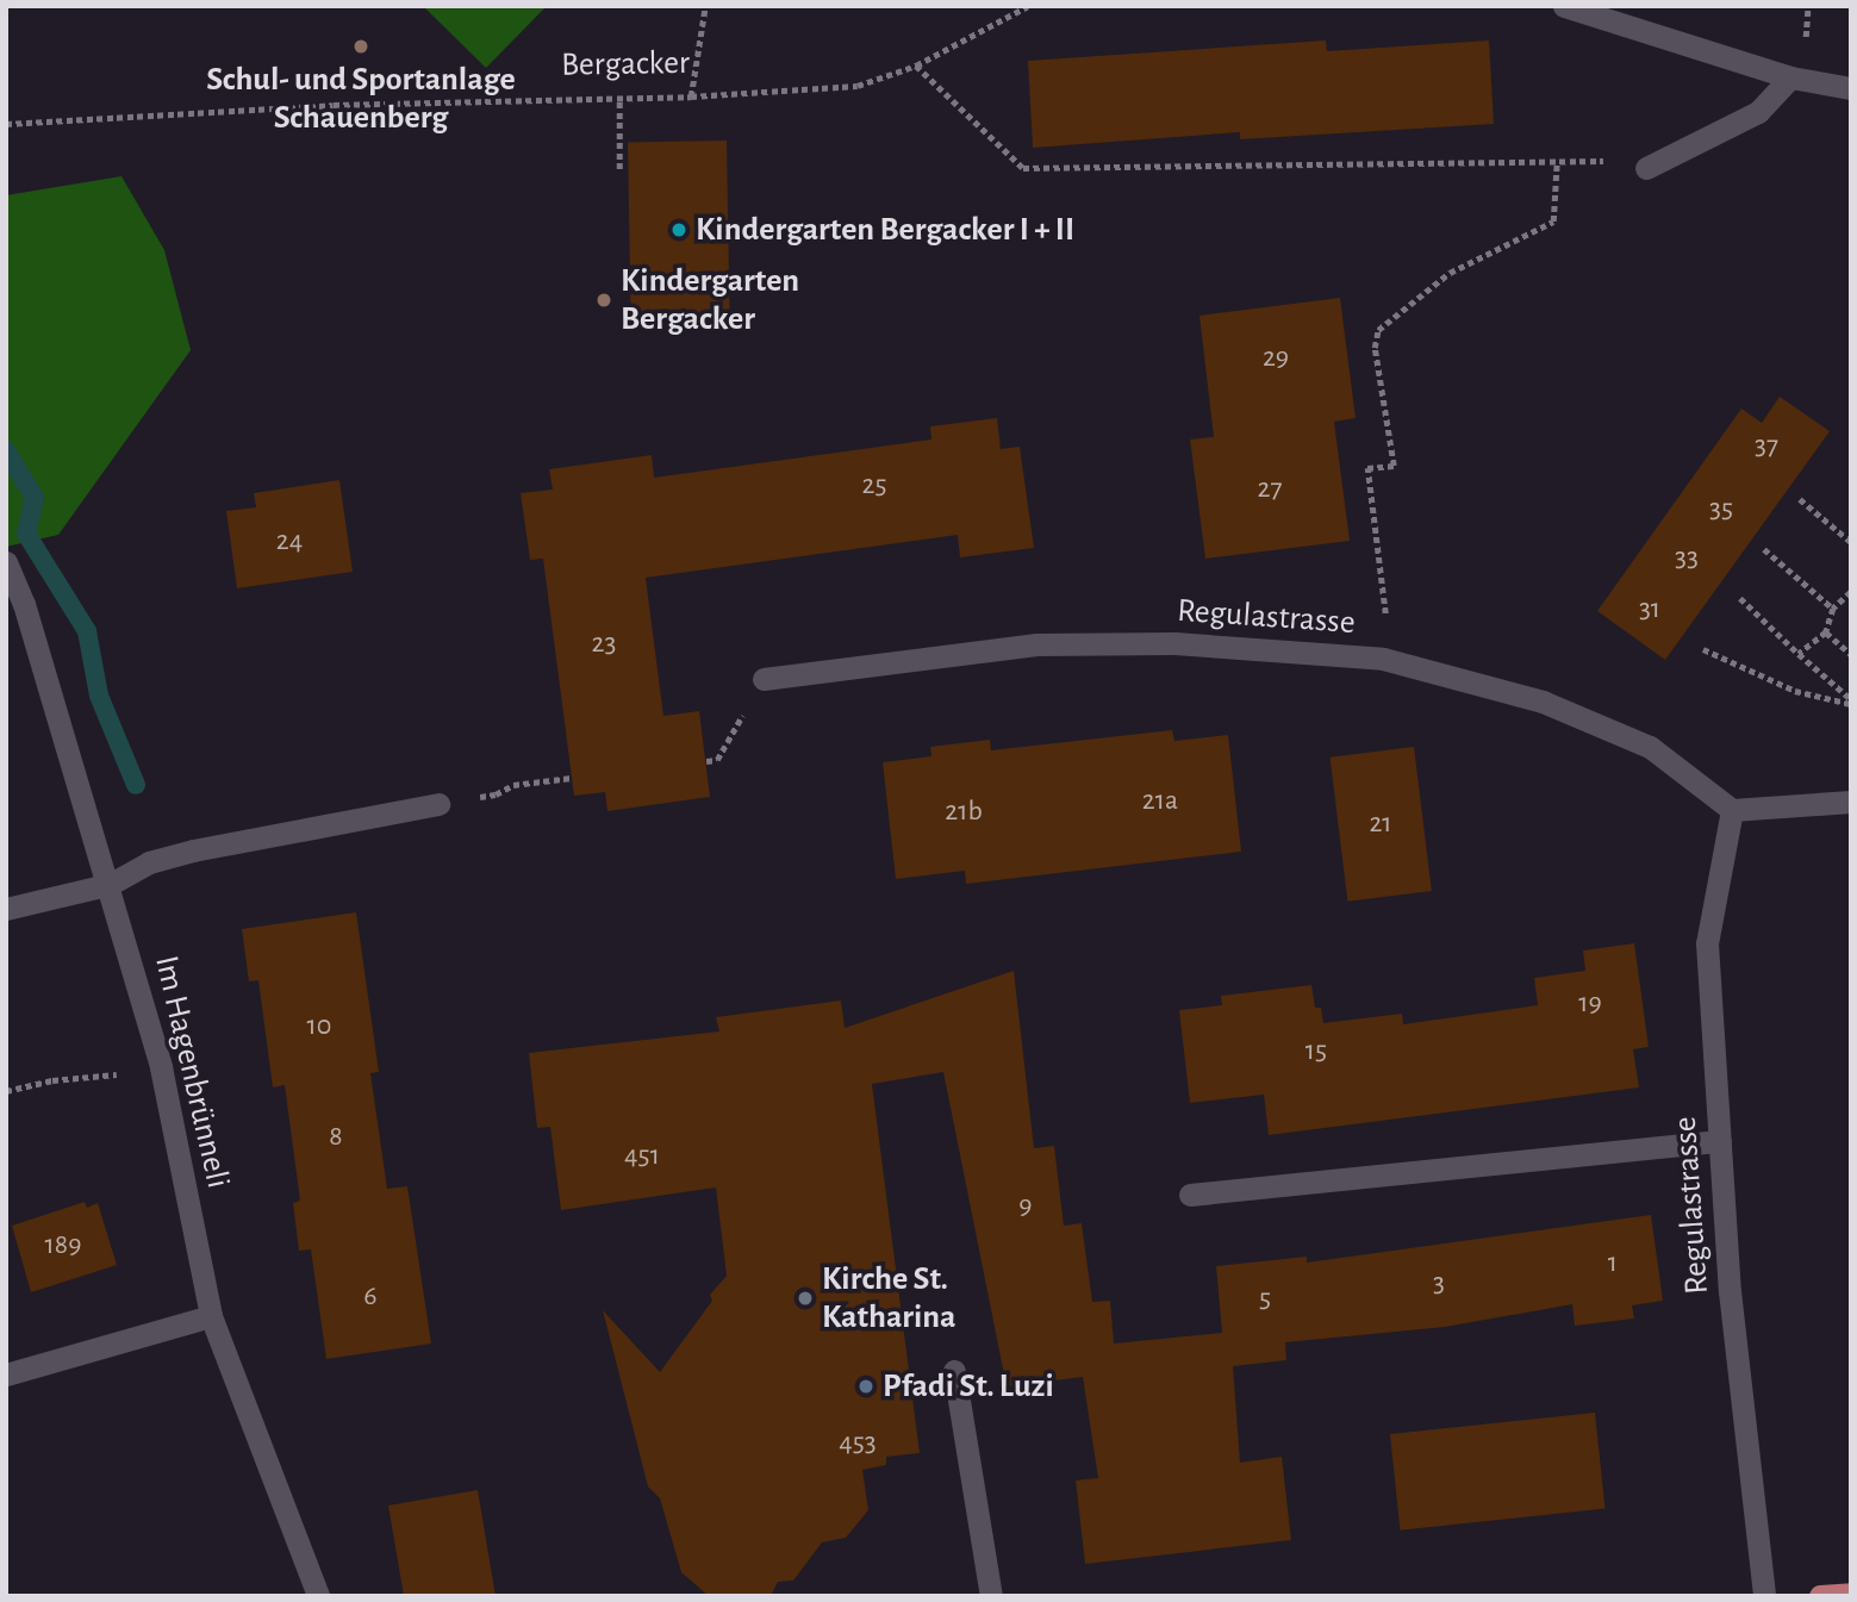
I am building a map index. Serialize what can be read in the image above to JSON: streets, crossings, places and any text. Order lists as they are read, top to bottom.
{
  "streets": {
    "street": ["Regulastrasse", "Im Hagenbrünneli"],
    "path": ["Bergacker"]
  },
  "places": [
    "Schul- und Sportanlage Schauenberg",
    "Kindergarten Bergacker I + II",
    "Kindergarten Bergacker",
    "Kirche St. Katharina",
    "Pfadi St. Luzi"
  ],
  "house_numbers": [
    "29",
    "37",
    "25",
    "27",
    "35",
    "24",
    "33",
    "31",
    "23",
    "21a",
    "21b",
    "21",
    "19",
    "10",
    "15",
    "8",
    "451",
    "9",
    "189",
    "1",
    "3",
    "6",
    "5",
    "453"
  ]
}
